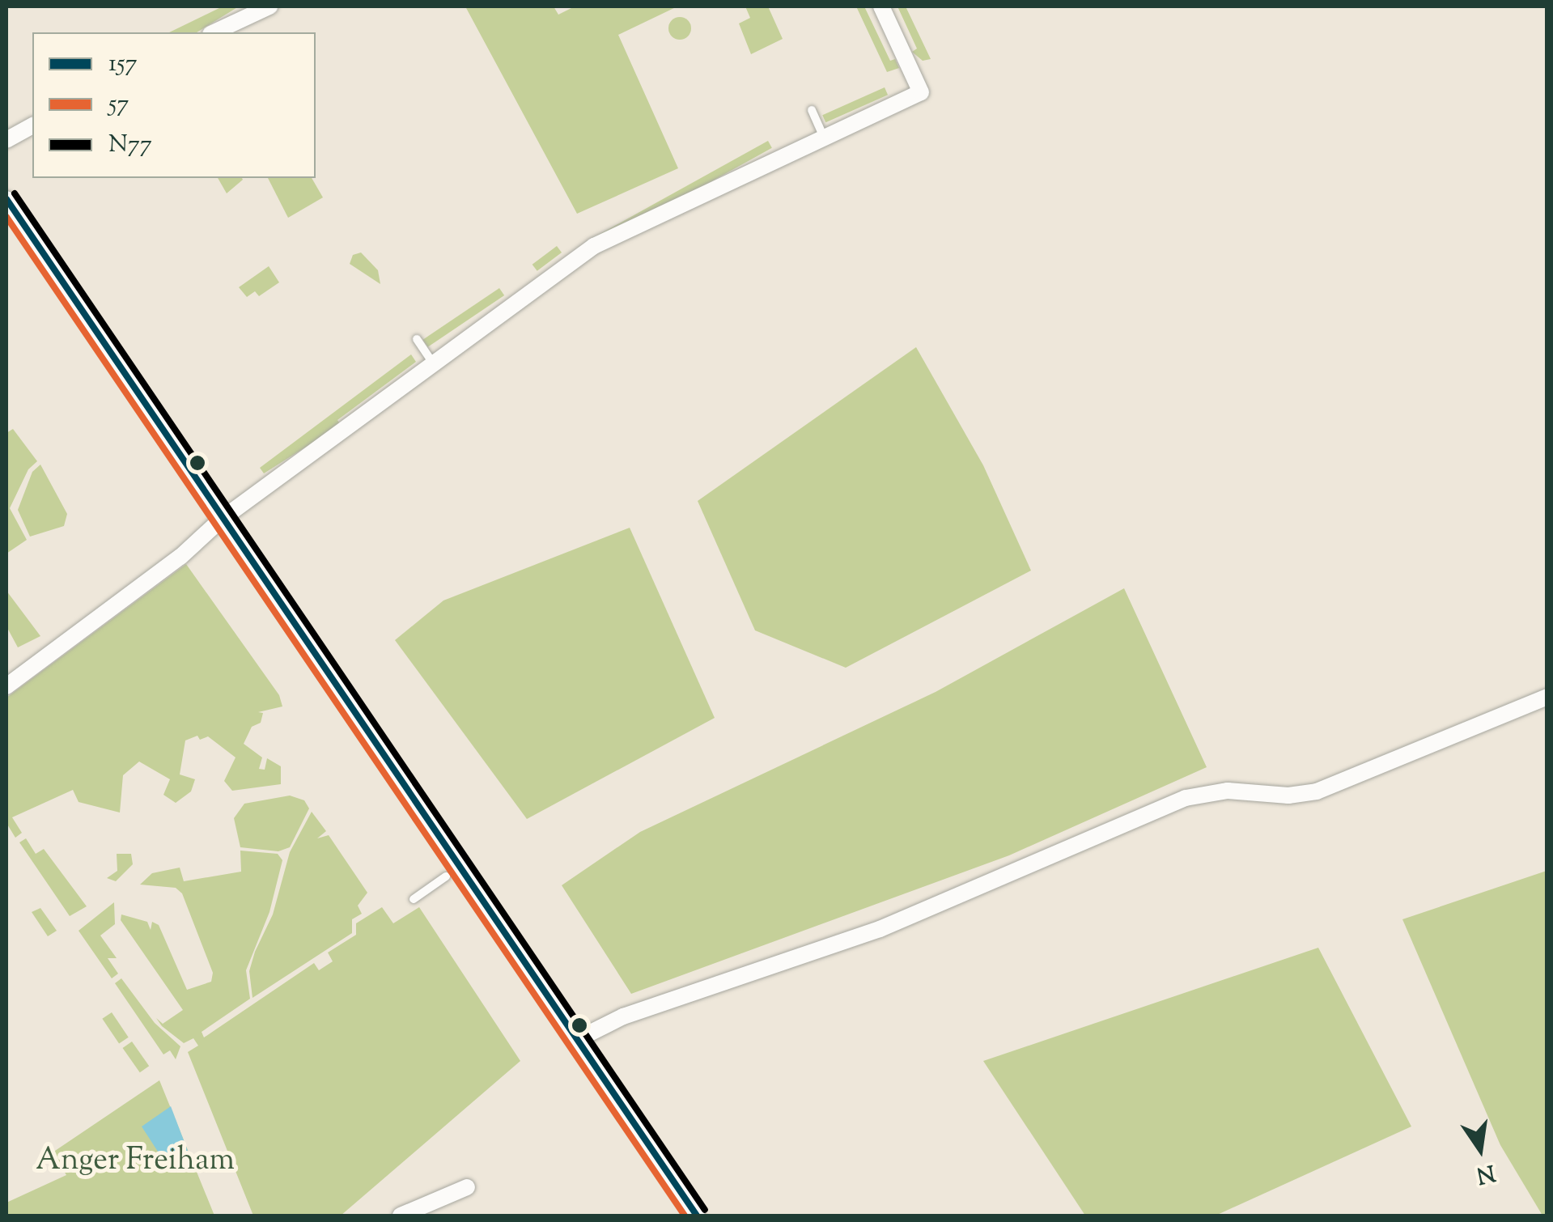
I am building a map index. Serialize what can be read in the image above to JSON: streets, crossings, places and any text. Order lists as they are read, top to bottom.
{
  "parks": ["Anger Freiham"],
  "lines": ["transit line N77", "transit line 157", "transit line 57"],
  "legend": ["157", "57", "N77"],
  "north": "bottom"
}
